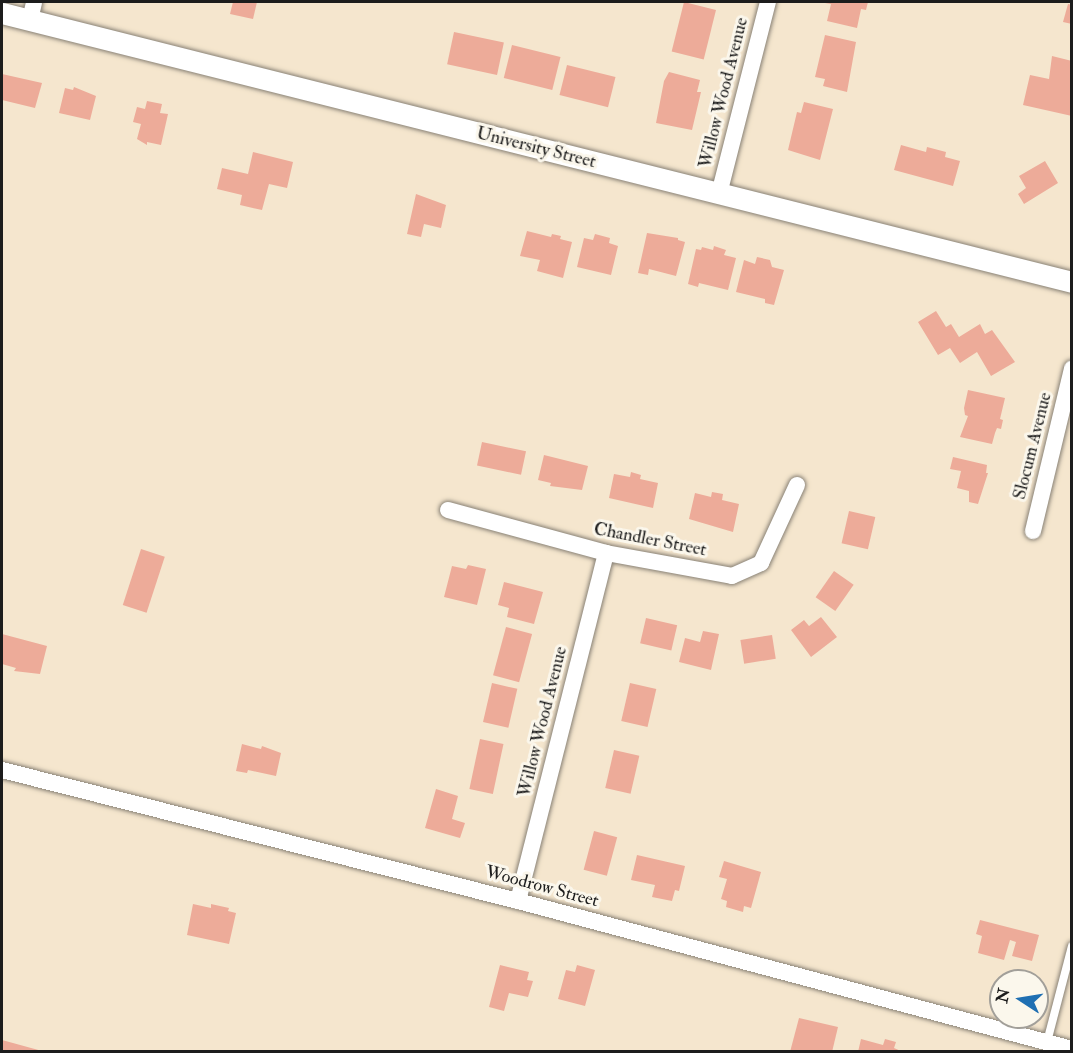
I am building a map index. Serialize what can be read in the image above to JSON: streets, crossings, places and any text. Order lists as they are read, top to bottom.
{
  "streets": {
    "street": [
      "Willow Wood Avenue",
      "University Street",
      "Slocum Avenue",
      "Chandler Street",
      "Woodrow Street"
    ]
  },
  "crossings": [
    ["Willow Wood Avenue", "University Street"],
    ["Willow Wood Avenue", "Chandler Street"],
    ["Willow Wood Avenue", "Woodrow Street"]
  ],
  "north": "left"
}
